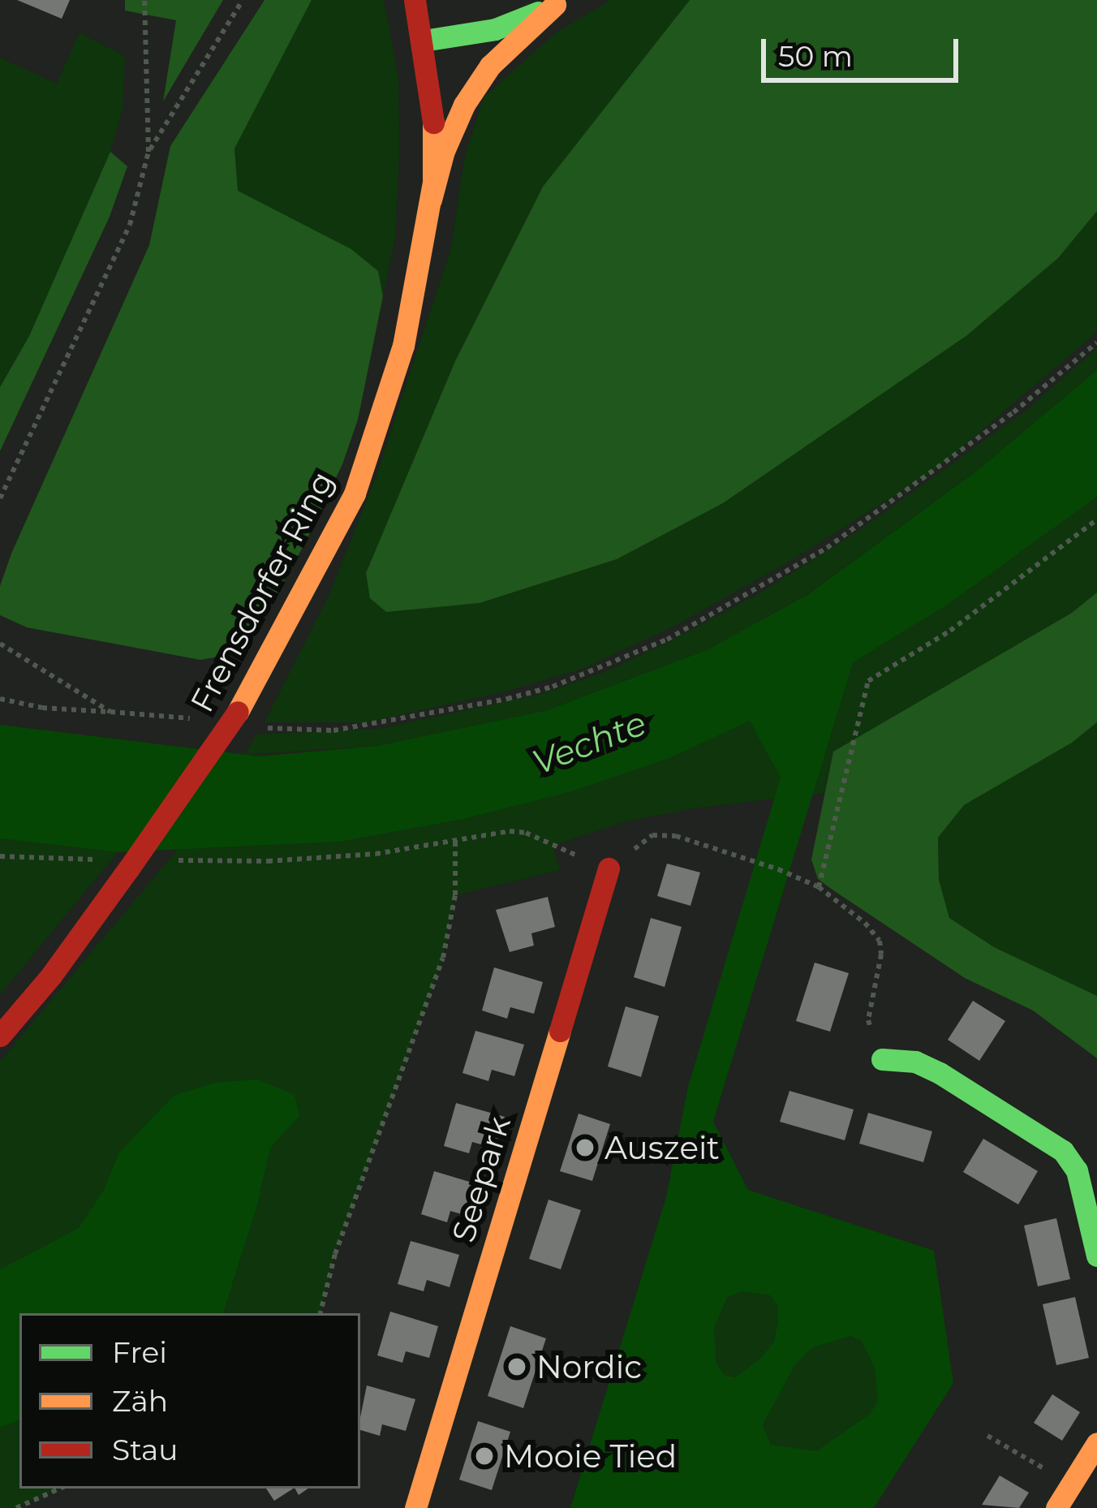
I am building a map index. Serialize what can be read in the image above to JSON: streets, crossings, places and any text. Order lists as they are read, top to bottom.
{
  "streets": {
    "street": ["Frensdorfer Ring", "Seepark"]
  },
  "water": ["Vechte"],
  "places": ["Auszeit", "Nordic", "Mooie Tied"],
  "legend": ["Frei", "Zäh", "Stau"],
  "scale_bar": "50 m"
}
